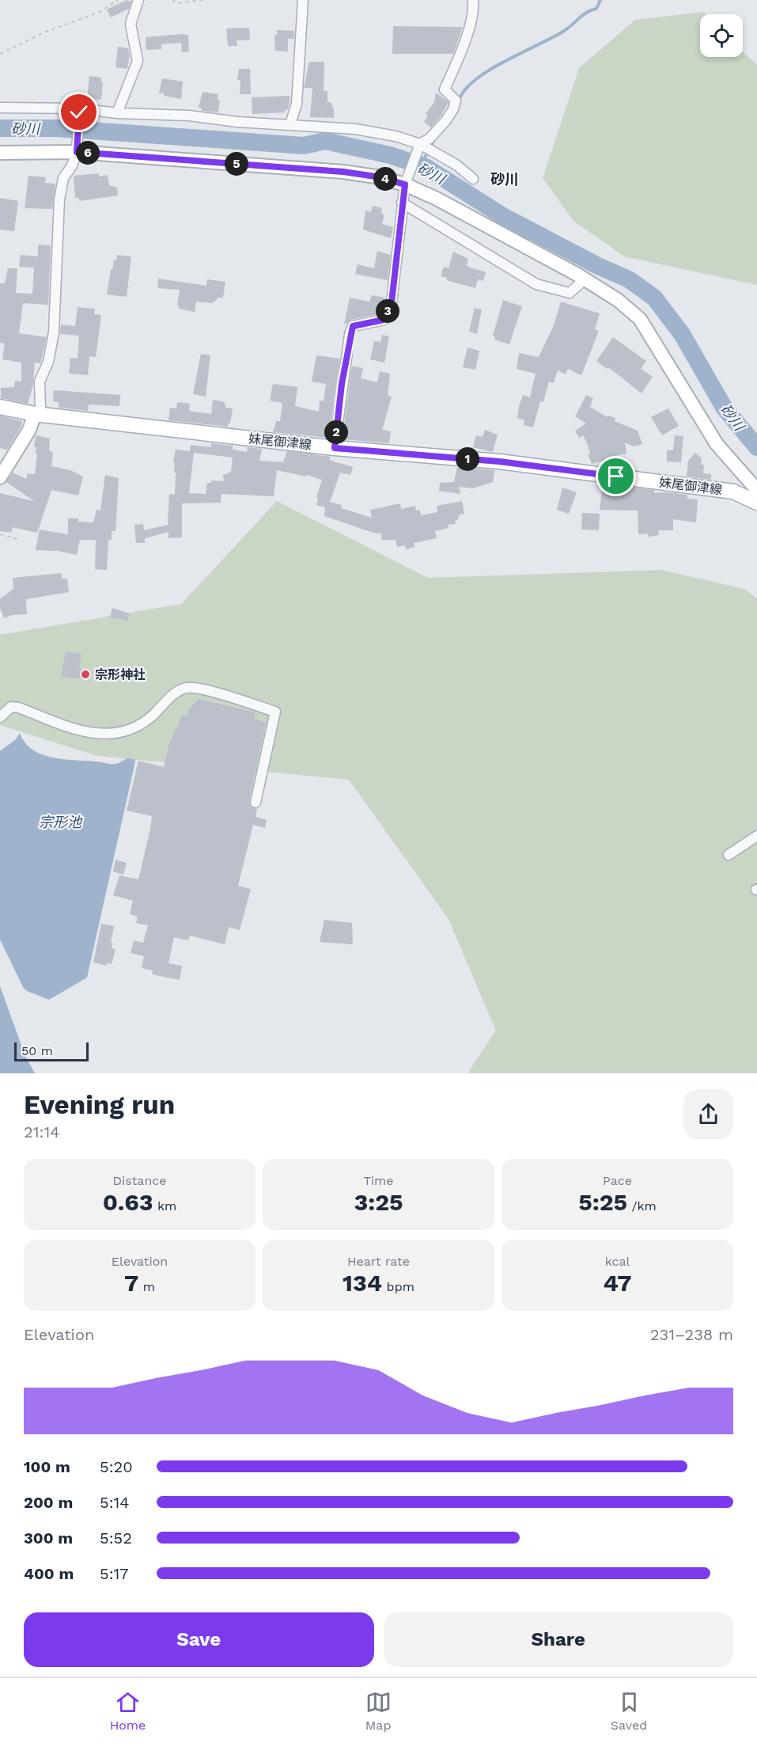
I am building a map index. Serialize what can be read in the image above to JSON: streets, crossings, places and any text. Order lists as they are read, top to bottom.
{
  "streets": {
    "main road": ["妹尾御津線"]
  },
  "districts": ["砂川"],
  "water": ["砂川", "宗形池"],
  "places": ["宗形神社"],
  "scale_bar": "50 m",
  "page": {
    "pins": [
      "6",
      "5",
      "4",
      "3",
      "2",
      "1"
    ],
    "scale": "50 m",
    "heading": ["Evening run", "21:14"],
    "stats": [
      ["Distance", "0.63 km"],
      ["Time", "3:25"],
      ["Pace", "5:25 /km"],
      ["Elevation", "7 m"],
      ["Heart rate", "134 bpm"],
      ["kcal", "47"]
    ],
    "chart": ["Elevation", "231–238 m"],
    "list": [
      {
        "name": "100 m",
        "note": "5:20"
      },
      {
        "name": "200 m",
        "note": "5:14"
      },
      {
        "name": "300 m",
        "note": "5:52"
      },
      {
        "name": "400 m",
        "note": "5:17"
      }
    ],
    "buttons": ["Save", "Share"],
    "tabs": ["Home", "Map", "Saved"]
  }
}
